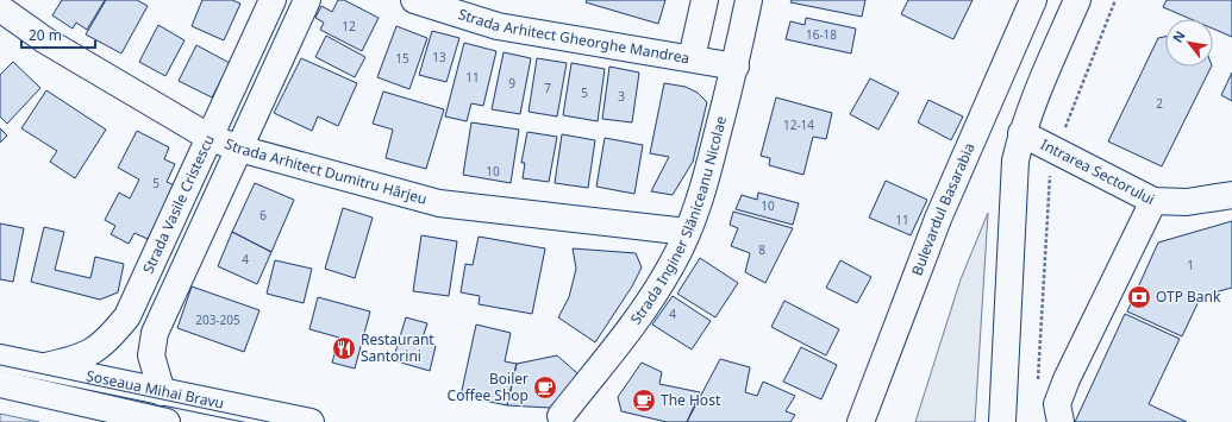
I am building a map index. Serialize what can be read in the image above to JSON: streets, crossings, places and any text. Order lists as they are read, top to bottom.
{
  "streets": {
    "street": [
      "Strada Arhitect Gheorghe Mandrea",
      "Strada Arhitect Dumitru Hârjeu",
      "Intrarea Sectorului",
      "Strada Vasile Cristescu",
      "Bulevardul Basarabia",
      "Strada Inginer Slăniceanu Nicolae",
      "Șoseaua Mihai Bravu"
    ]
  },
  "crossings": [
    ["Strada Arhitect Gheorghe Mandrea", "Strada Inginer Slăniceanu Nicolae"],
    ["Strada Arhitect Dumitru Hârjeu", "Strada Vasile Cristescu"],
    ["Strada Arhitect Dumitru Hârjeu", "Strada Inginer Slăniceanu Nicolae"],
    ["Strada Vasile Cristescu", "Șoseaua Mihai Bravu"]
  ],
  "places": {
    "bank": ["OTP Bank"],
    "restaurant": ["Restaurant Santorini"],
    "cafe": ["Boiler Coffee Shop", "The Host"]
  },
  "house_numbers": [
    "12",
    "16-18",
    "13",
    "15",
    "11",
    "9",
    "7",
    "5",
    "3",
    "2",
    "12-14",
    "10",
    "5",
    "10",
    "6",
    "11",
    "8",
    "4",
    "1",
    "4",
    "203-205"
  ],
  "scale_bar": "20 m",
  "north": "top left"
}
